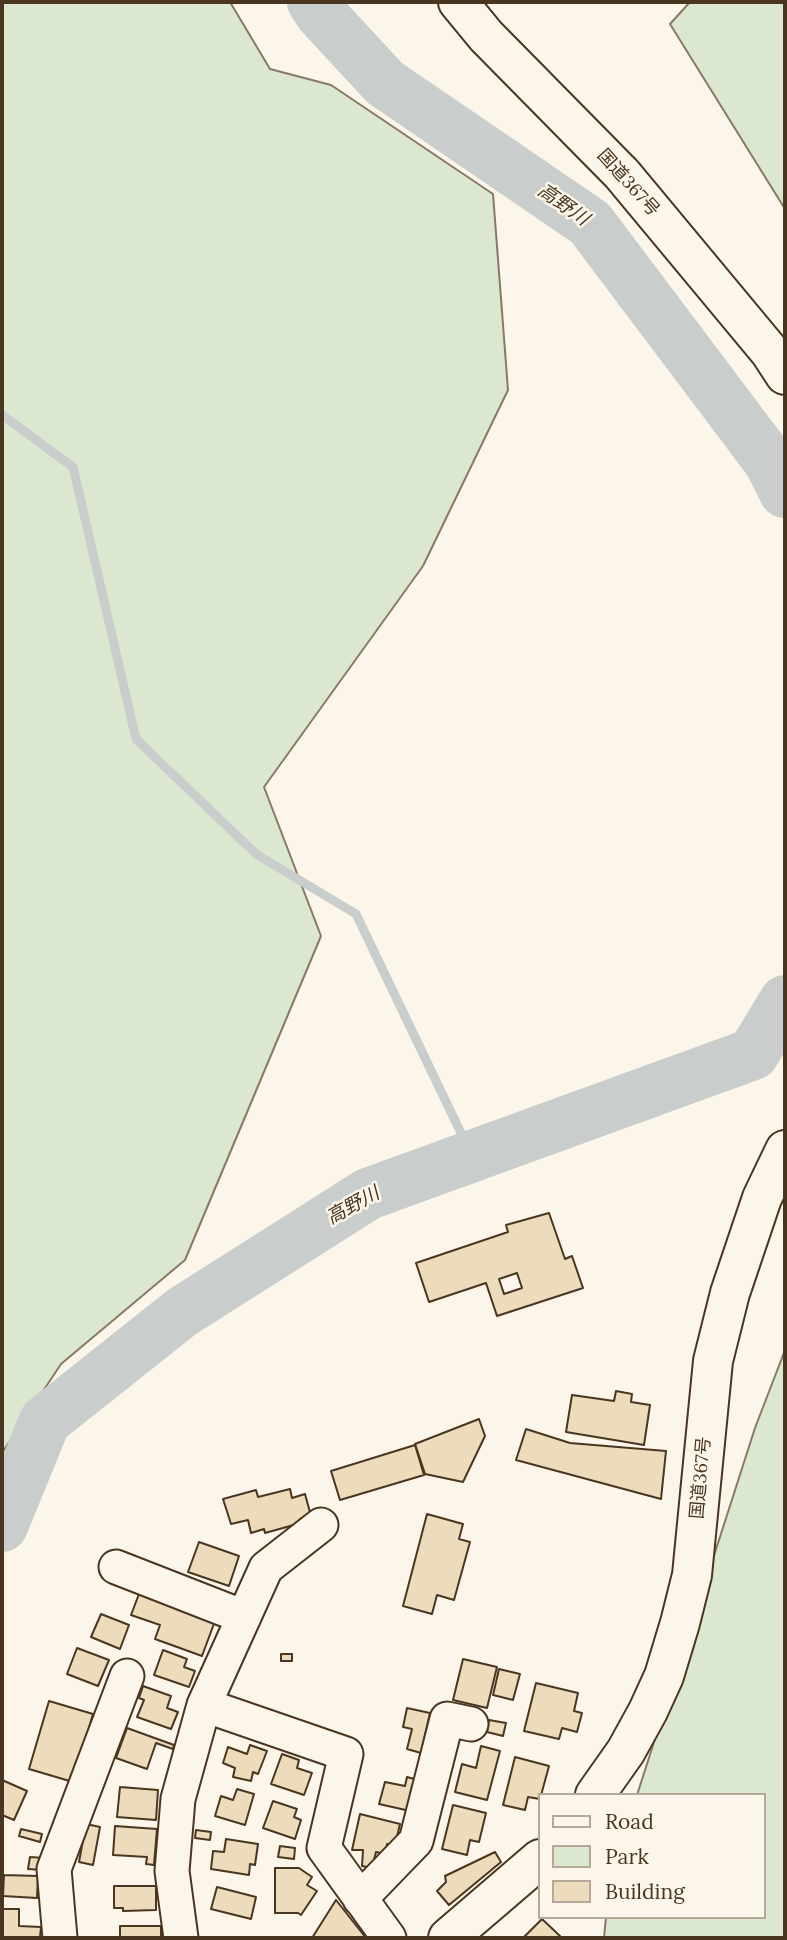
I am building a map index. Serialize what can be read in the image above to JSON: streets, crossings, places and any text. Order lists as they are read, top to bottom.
{
  "streets": {
    "highway": ["国道367号"]
  },
  "water": ["高野川"],
  "legend": ["Road", "Park", "Building"]
}
